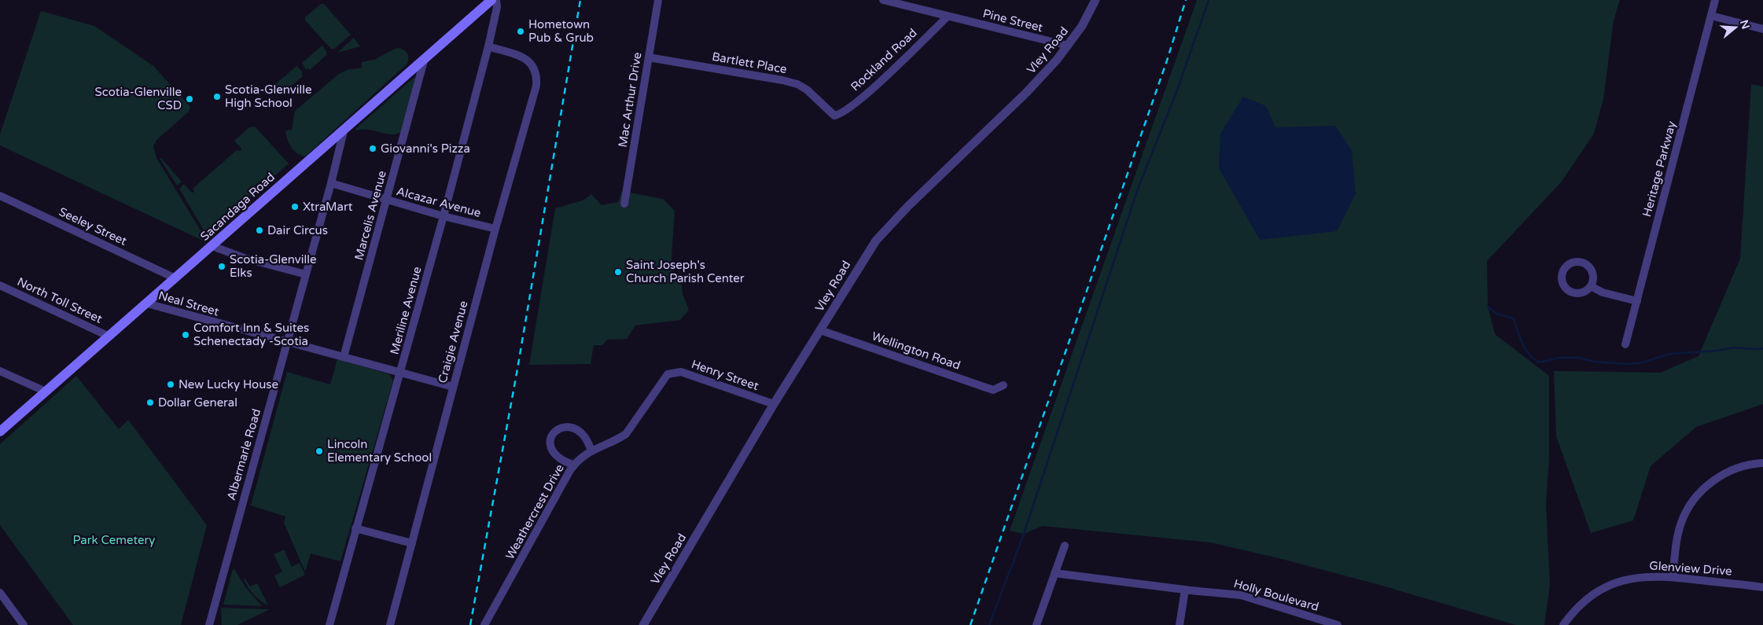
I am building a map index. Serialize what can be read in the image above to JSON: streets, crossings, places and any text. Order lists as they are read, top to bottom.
{
  "streets": {
    "main road": ["Sacandaga Road"],
    "street": [
      "Pine Street",
      "Vley Road",
      "Rockland Road",
      "Bartlett Place",
      "Mac Arthur Drive",
      "Heritage Parkway",
      "Alcazar Avenue",
      "Marcelis Avenue",
      "Seeley Street",
      "North Toll Street",
      "Neal Street",
      "Meriline Avenue",
      "Craigie Avenue",
      "Wellington Road",
      "Henry Street",
      "Albermarle Road",
      "Weathercrest Drive",
      "Glenview Drive",
      "Holly Boulevard"
    ]
  },
  "crossings": [
    ["Pine Street", "Vley Road"],
    ["Pine Street", "Rockland Road"],
    ["Vley Road", "Wellington Road"],
    ["Vley Road", "Henry Street"],
    ["Rockland Road", "Bartlett Place"],
    ["Bartlett Place", "Mac Arthur Drive"],
    ["Alcazar Avenue", "Marcelis Avenue"],
    ["Alcazar Avenue", "Meriline Avenue"],
    ["Alcazar Avenue", "Craigie Avenue"],
    ["Alcazar Avenue", "Albermarle Road"],
    ["Sacandaga Road", "Marcelis Avenue"],
    ["Sacandaga Road", "Seeley Street"],
    ["Sacandaga Road", "North Toll Street"],
    ["Sacandaga Road", "Neal Street"],
    ["Sacandaga Road", "Albermarle Road"],
    ["Marcelis Avenue", "Neal Street"],
    ["Neal Street", "Meriline Avenue"],
    ["Neal Street", "Craigie Avenue"],
    ["Neal Street", "Albermarle Road"],
    ["Meriline Avenue", "Craigie Avenue"],
    ["Henry Street", "Weathercrest Drive"]
  ],
  "parks": ["Park Cemetery"],
  "places": [
    "Hometown Pub & Grub",
    "Scotia-Glenville High School",
    "Scotia-Glenville CSD",
    "Giovanni's Pizza",
    "XtraMart",
    "Dair Circus",
    "Scotia-Glenville Elks",
    "Saint Joseph's Church Parish Center",
    "Comfort Inn & Suites Schenectady -Scotia",
    "New Lucky House",
    "Dollar General",
    "Lincoln Elementary School"
  ],
  "north": "right"
}
